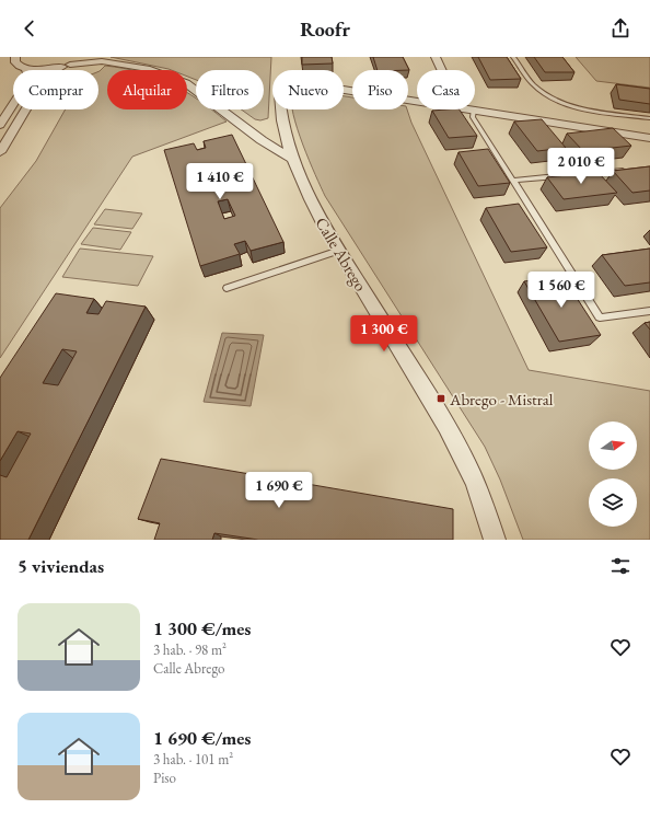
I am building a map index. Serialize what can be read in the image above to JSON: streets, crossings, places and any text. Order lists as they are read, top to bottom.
{
  "streets": {
    "street": ["Calle Abrego"]
  },
  "places": {
    "transit": ["Abrego - Mistral"]
  },
  "north": "right",
  "page": {
    "header": "Roofr",
    "chip": [
      "Comprar",
      "Alquilar",
      "Filtros",
      "Nuevo",
      "Piso",
      "Casa"
    ],
    "price": [
      "2 010 €",
      "1 410 €",
      "1 560 €",
      "1 300 €",
      "1 690 €"
    ],
    "heading": "5 viviendas",
    "list": [
      {
        "name": "1 300 €/mes",
        "note": "3 hab. · 98 m² · Calle Abrego"
      },
      {
        "name": "1 690 €/mes",
        "note": "3 hab. · 101 m² · Piso"
      }
    ]
  }
}
